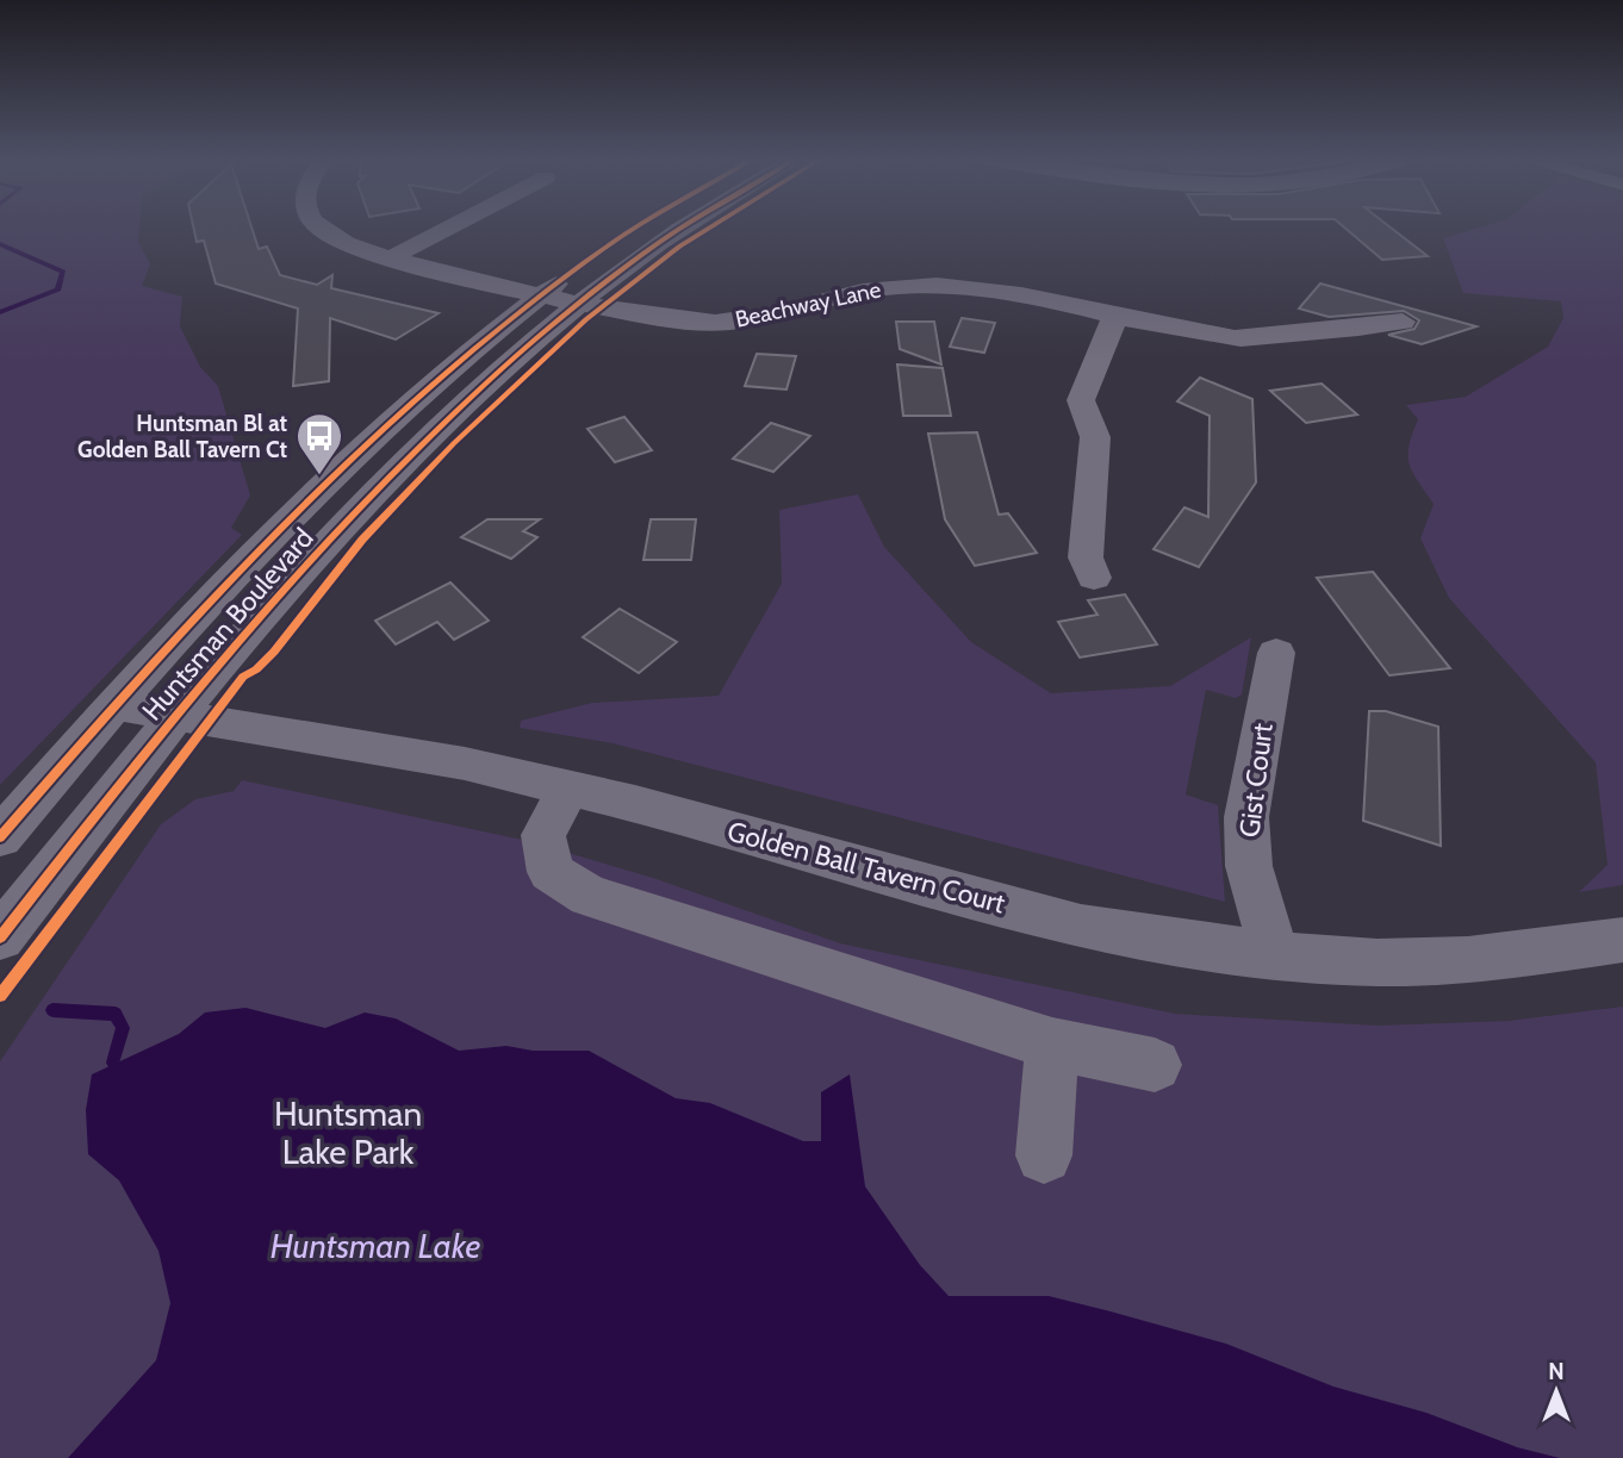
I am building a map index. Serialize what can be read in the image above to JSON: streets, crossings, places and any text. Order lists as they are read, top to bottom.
{
  "streets": {
    "street": [
      "Beachway Lane",
      "Huntsman Boulevard",
      "Gist Court",
      "Golden Ball Tavern Court"
    ]
  },
  "crossings": [
    ["Beachway Lane", "Huntsman Boulevard"],
    ["Huntsman Boulevard", "Golden Ball Tavern Court"],
    ["Gist Court", "Golden Ball Tavern Court"]
  ],
  "water": ["Huntsman Lake"],
  "parks": ["Huntsman Lake Park"],
  "places": {
    "bus stop": ["Huntsman Bl at Golden Ball Tavern Ct"]
  },
  "north": "top"
}
